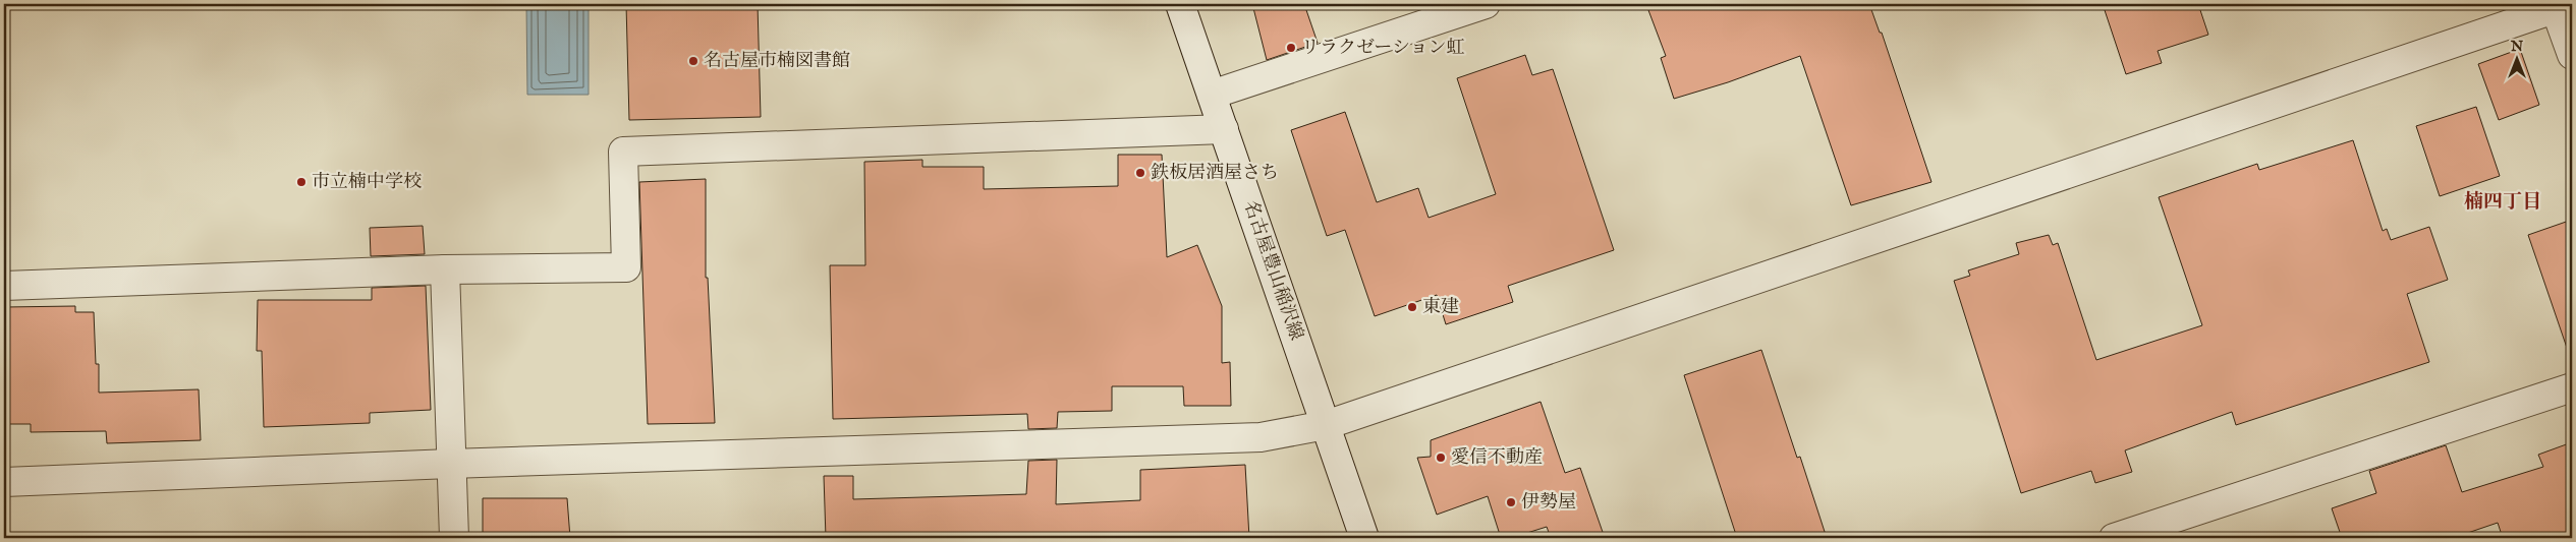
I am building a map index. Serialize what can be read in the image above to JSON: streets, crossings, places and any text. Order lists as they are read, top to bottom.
{
  "streets": {
    "street": ["名古屋豊山稲沢線"]
  },
  "districts": ["楠四丁目"],
  "places": [
    "リラクゼーション虹",
    "名古屋市楠図書館",
    "鉄板居酒屋さち",
    "市立楠中学校",
    "東建",
    "愛信不動産",
    "伊勢屋"
  ],
  "north": "top"
}
